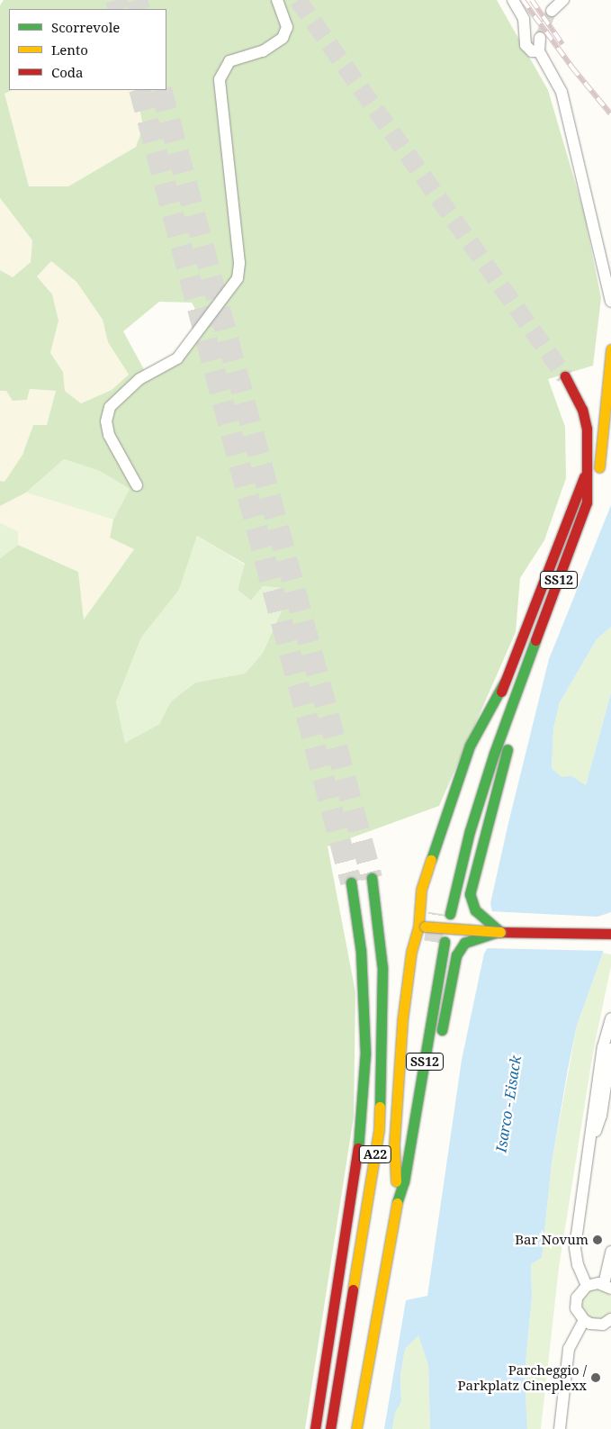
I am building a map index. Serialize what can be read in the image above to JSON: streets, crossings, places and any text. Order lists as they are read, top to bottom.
{
  "streets": {
    "main road": ["SS12", "A22"]
  },
  "water": ["Isarco - Eisack"],
  "places": ["Bar Novum", "Parcheggio / Parkplatz Cineplexx"],
  "legend": ["Scorrevole", "Lento", "Coda"]
}
